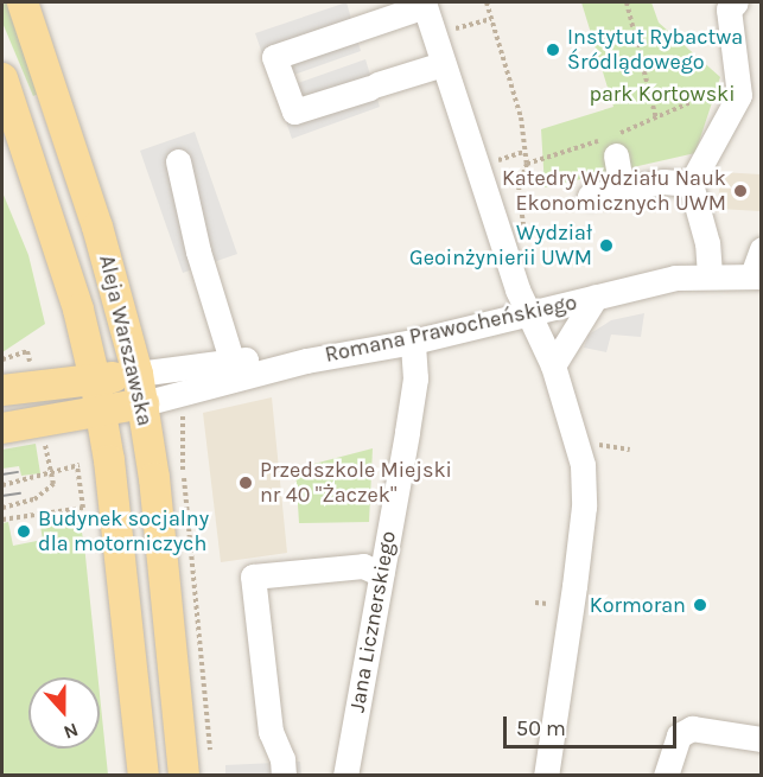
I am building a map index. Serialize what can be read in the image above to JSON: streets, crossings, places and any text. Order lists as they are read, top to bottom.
{
  "streets": {
    "main road": ["Aleja Warszawska"],
    "street": ["Romana Prawocheńskiego", "Jana Licznerskiego"]
  },
  "crossings": [
    ["Romana Prawocheńskiego", "Aleja Warszawska"],
    ["Romana Prawocheńskiego", "Jana Licznerskiego"]
  ],
  "parks": ["park Kortowski"],
  "places": [
    "Instytut Rybactwa Śródlądowego",
    "Katedry Wydziału Nauk Ekonomicznych UWM",
    "Wydział Geoinżynierii UWM",
    "Przedszkole Miejski nr 40 \"Żaczek\"",
    "Budynek socjalny dla motorniczych",
    "Kormoran"
  ],
  "scale_bar": "50 m",
  "north": "bottom"
}
